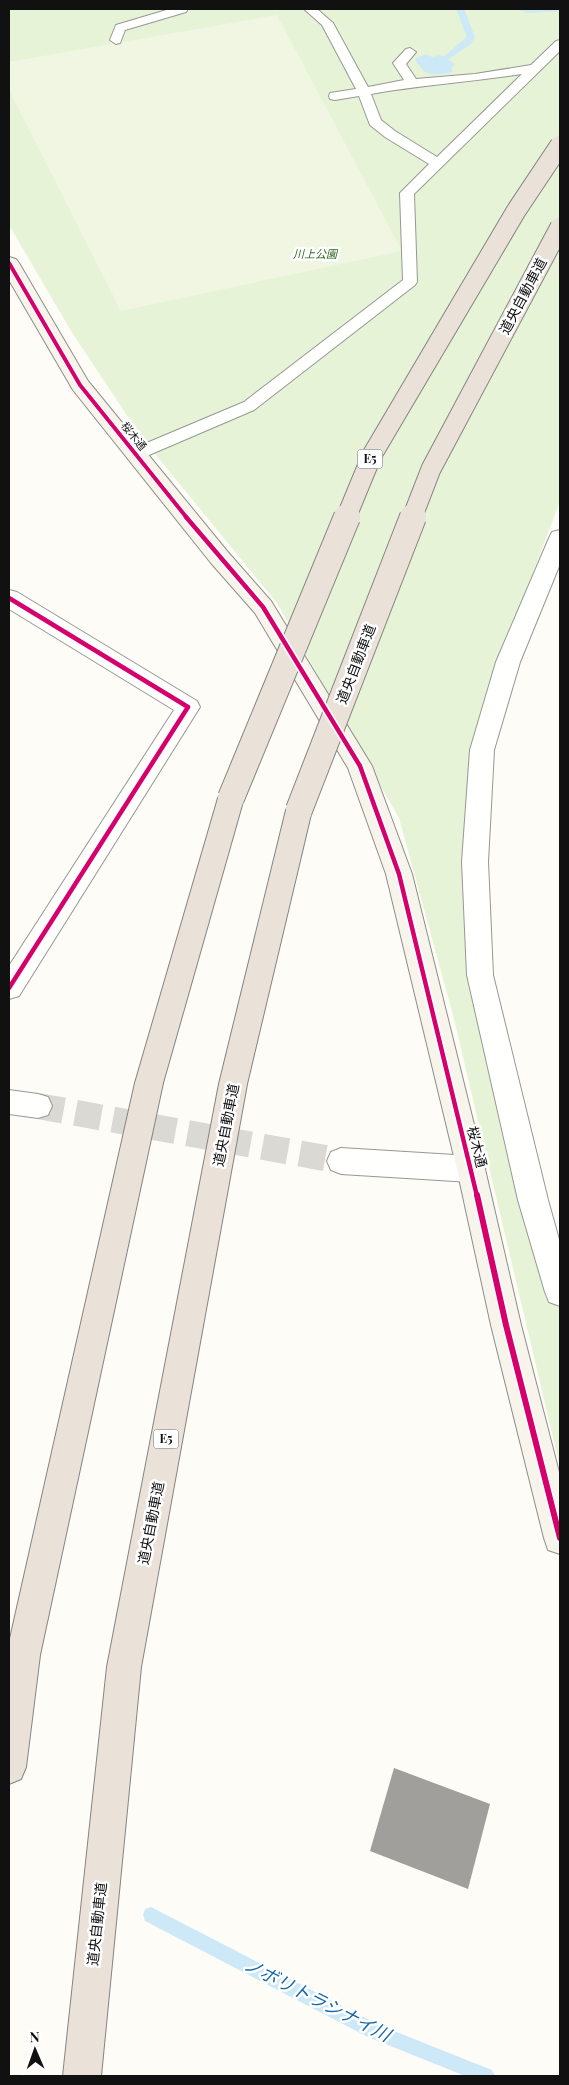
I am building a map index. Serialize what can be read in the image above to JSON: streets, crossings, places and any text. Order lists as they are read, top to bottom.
{
  "streets": {
    "highway": ["道央自動車道", "E5"],
    "street": ["桜木通"]
  },
  "water": ["ノボリトラシナイ川"],
  "parks": ["川上公園"],
  "north": "top"
}
